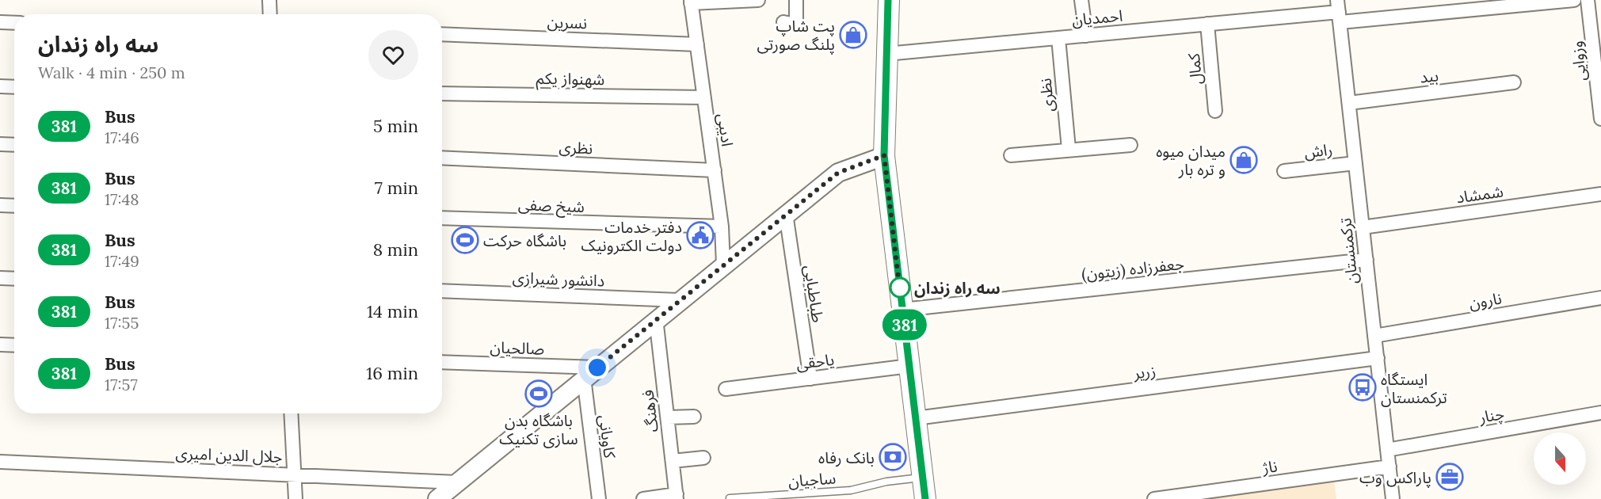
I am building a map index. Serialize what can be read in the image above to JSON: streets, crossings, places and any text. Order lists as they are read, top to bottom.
{
  "streets": {
    "street": [
      "احمدیان",
      "نسرین",
      "وزوایی",
      "کمال",
      "بید",
      "شهنواز یکم",
      "نظری",
      "ادیبی",
      "راش",
      "شمشاد",
      "شیخ صفی",
      "ترکمنستان",
      "جعفرزاده (زیتون)",
      "دانشور شیرازی",
      "طباطبایی",
      "نارون",
      "صالحیان",
      "یاحقی",
      "زریر",
      "فرهنگ",
      "چنار",
      "کاویانی",
      "جلال الدین امیری",
      "ناژ"
    ],
    "lane": ["ساجیان"]
  },
  "crossings": [
    ["احمدیان", "کمال"],
    ["احمدیان", "نظری"],
    ["احمدیان", "ترکمنستان"],
    ["نسرین", "ادیبی"],
    ["بید", "ترکمنستان"],
    ["شهنواز یکم", "ادیبی"],
    ["نظری", "ادیبی"],
    ["ادیبی", "شیخ صفی"],
    ["راش", "ترکمنستان"],
    ["شمشاد", "ترکمنستان"],
    ["ترکمنستان", "جعفرزاده (زیتون)"],
    ["ترکمنستان", "نارون"],
    ["ترکمنستان", "زریر"],
    ["ترکمنستان", "چنار"],
    ["ترکمنستان", "ناژ"],
    ["طباطبایی", "یاحقی"],
    ["صالحیان", "کاویانی"]
  ],
  "places": {
    "shop": ["پت شاپ پلنگ صورتی", "میدان میوه و تره بار"],
    "public building": ["دفتر خدمات دولت الکترونیک"],
    "sports": ["باشگاه حرکت", "باشگاه بدن سازی تکنیک"],
    "other": ["سه راه زندان"],
    "bus stop": ["ایستگاه ترکمنستان"],
    "bank": ["بانک رفاه"],
    "office": ["پاراکس وب"]
  },
  "lines": ["bus line 381"],
  "north": "bottom",
  "page": {
    "on_map": "381",
    "heading": ["سه راه زندان", "Walk · 4 min · 250 m"],
    "list": [
      {
        "mark": "381",
        "name": "Bus",
        "note": "17:46",
        "value": "5 min"
      },
      {
        "mark": "381",
        "name": "Bus",
        "note": "17:48",
        "value": "7 min"
      },
      {
        "mark": "381",
        "name": "Bus",
        "note": "17:49",
        "value": "8 min"
      },
      {
        "mark": "381",
        "name": "Bus",
        "note": "17:55",
        "value": "14 min"
      },
      {
        "mark": "381",
        "name": "Bus",
        "note": "17:57",
        "value": "16 min"
      }
    ]
  }
}
